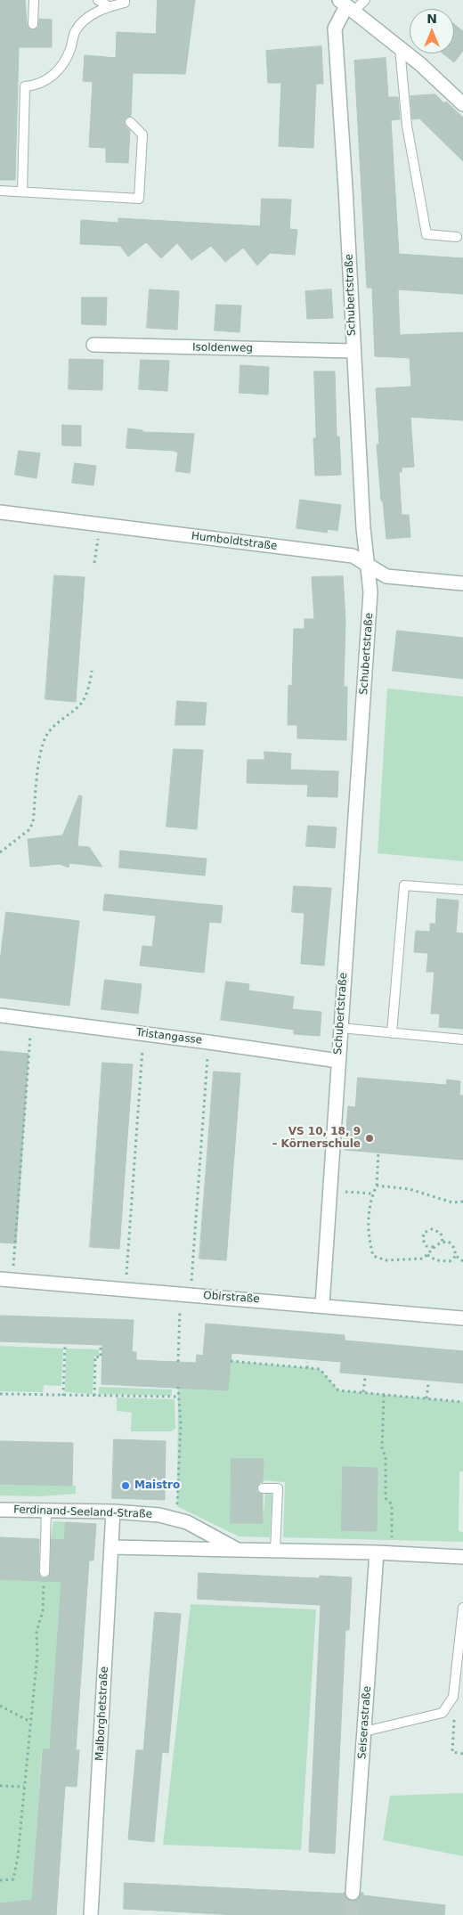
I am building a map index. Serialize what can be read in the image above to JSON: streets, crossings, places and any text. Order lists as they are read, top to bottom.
{
  "streets": {
    "street": [
      "Schubertstraße",
      "Isoldenweg",
      "Humboldtstraße",
      "Tristangasse",
      "Obirstraße",
      "Ferdinand-Seeland-Straße",
      "Malborghetstraße",
      "Seiserastraße"
    ]
  },
  "crossings": [
    ["Schubertstraße", "Isoldenweg"],
    ["Schubertstraße", "Humboldtstraße"],
    ["Schubertstraße", "Tristangasse"],
    ["Schubertstraße", "Obirstraße"],
    ["Ferdinand-Seeland-Straße", "Malborghetstraße"],
    ["Ferdinand-Seeland-Straße", "Seiserastraße"]
  ],
  "places": ["VS 10, 18, 9 – Körnerschule", "Maistro"],
  "north": "top"
}
